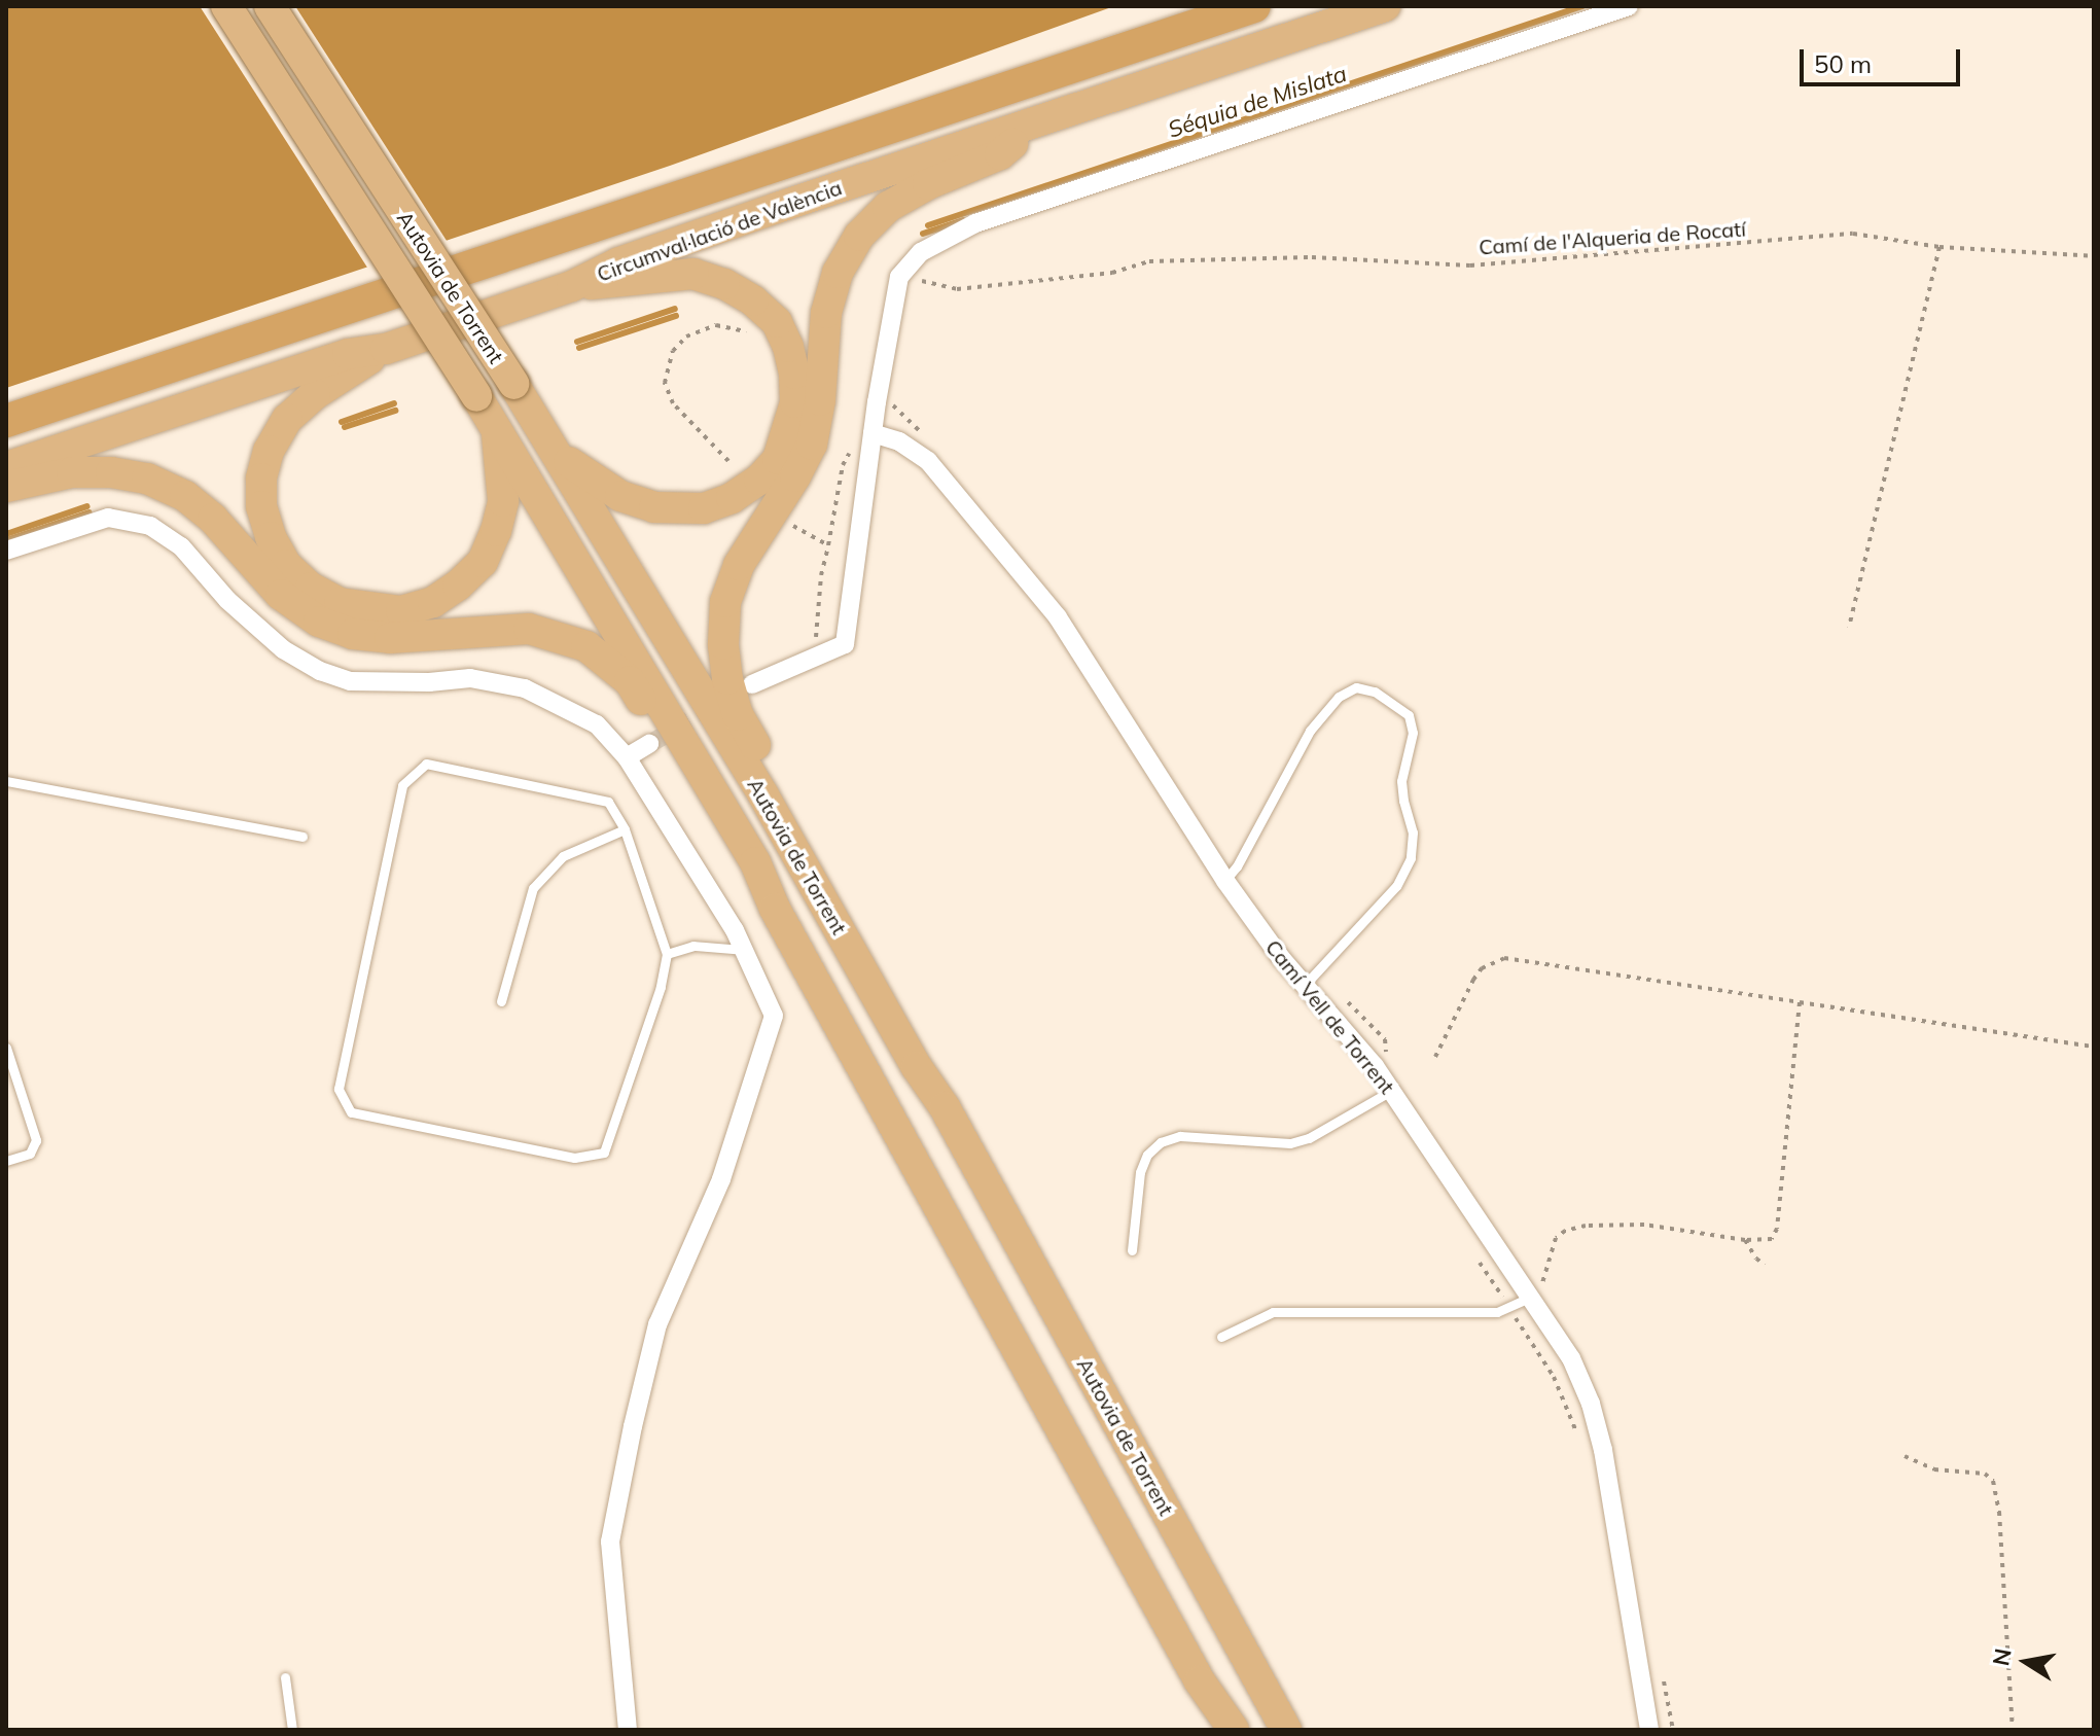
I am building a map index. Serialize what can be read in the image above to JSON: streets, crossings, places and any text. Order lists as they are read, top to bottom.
{
  "streets": {
    "highway": ["Circumval·lació de València", "Autovia de Torrent"],
    "street": ["Camí Vell de Torrent"],
    "path": ["Camí de l'Alqueria de Rocatí"]
  },
  "water": ["Séquia de Mislata"],
  "scale_bar": "50 m",
  "north": "left"
}
